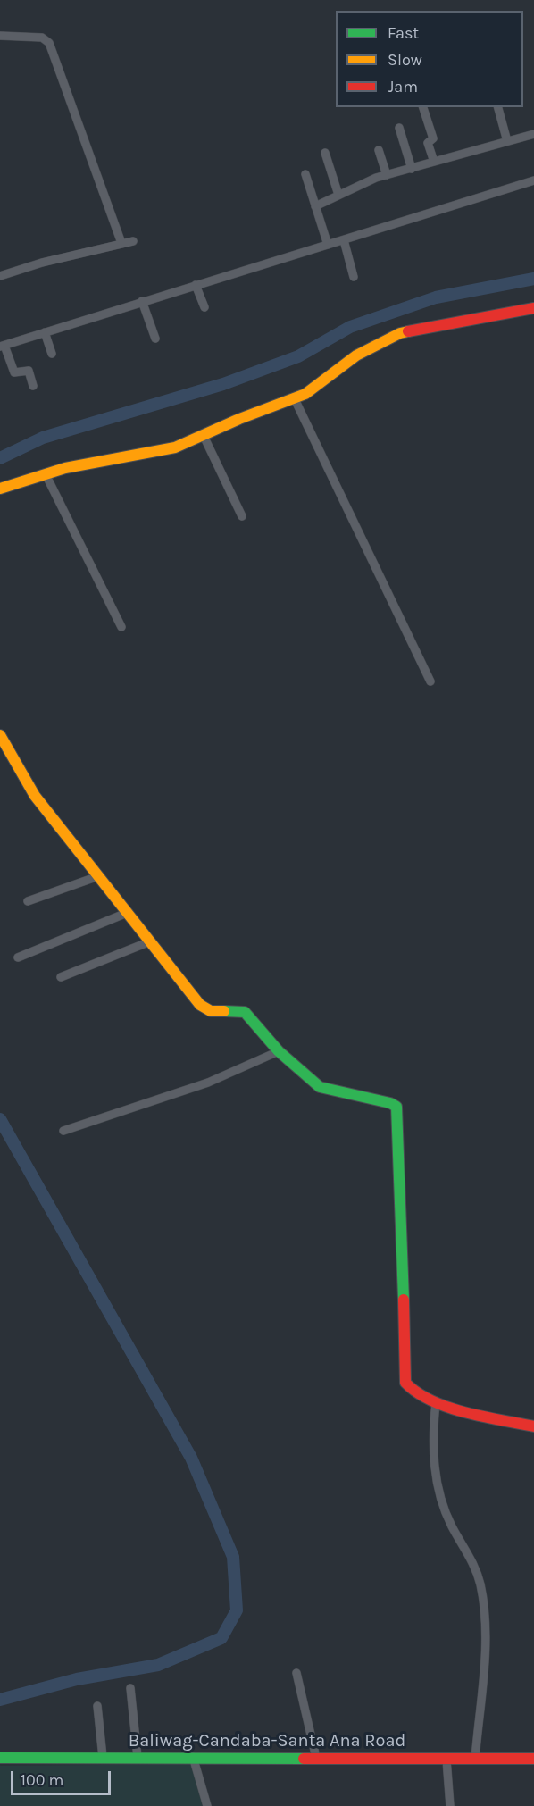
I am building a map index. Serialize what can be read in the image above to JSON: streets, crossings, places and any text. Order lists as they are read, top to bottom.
{
  "streets": {
    "street": ["Baliwag-Candaba-Santa Ana Road"]
  },
  "legend": ["Fast", "Slow", "Jam"],
  "scale_bar": "100 m"
}
